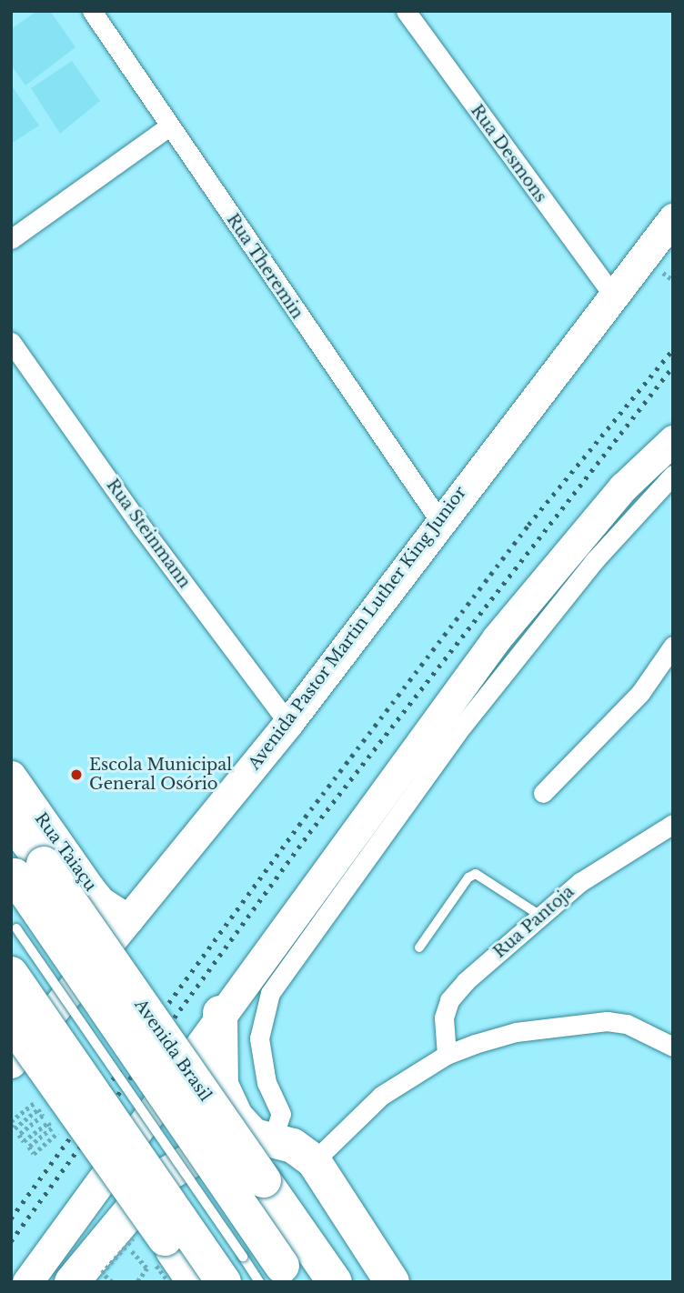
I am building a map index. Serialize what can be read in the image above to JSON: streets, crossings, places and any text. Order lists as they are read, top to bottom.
{
  "streets": {
    "highway": ["Avenida Brasil"],
    "main road": ["Avenida Pastor Martin Luther King Junior", "Rua Taiaçu"],
    "street": [
      "Rua Desmons",
      "Rua Theremin",
      "Rua Steinmann",
      "Rua Pantoja"
    ]
  },
  "crossings": [
    ["Rua Desmons", "Avenida Pastor Martin Luther King Junior"],
    ["Rua Theremin", "Avenida Pastor Martin Luther King Junior"],
    ["Rua Steinmann", "Avenida Pastor Martin Luther King Junior"],
    ["Avenida Pastor Martin Luther King Junior", "Rua Taiaçu"]
  ],
  "places": ["Escola Municipal General Osório"]
}
